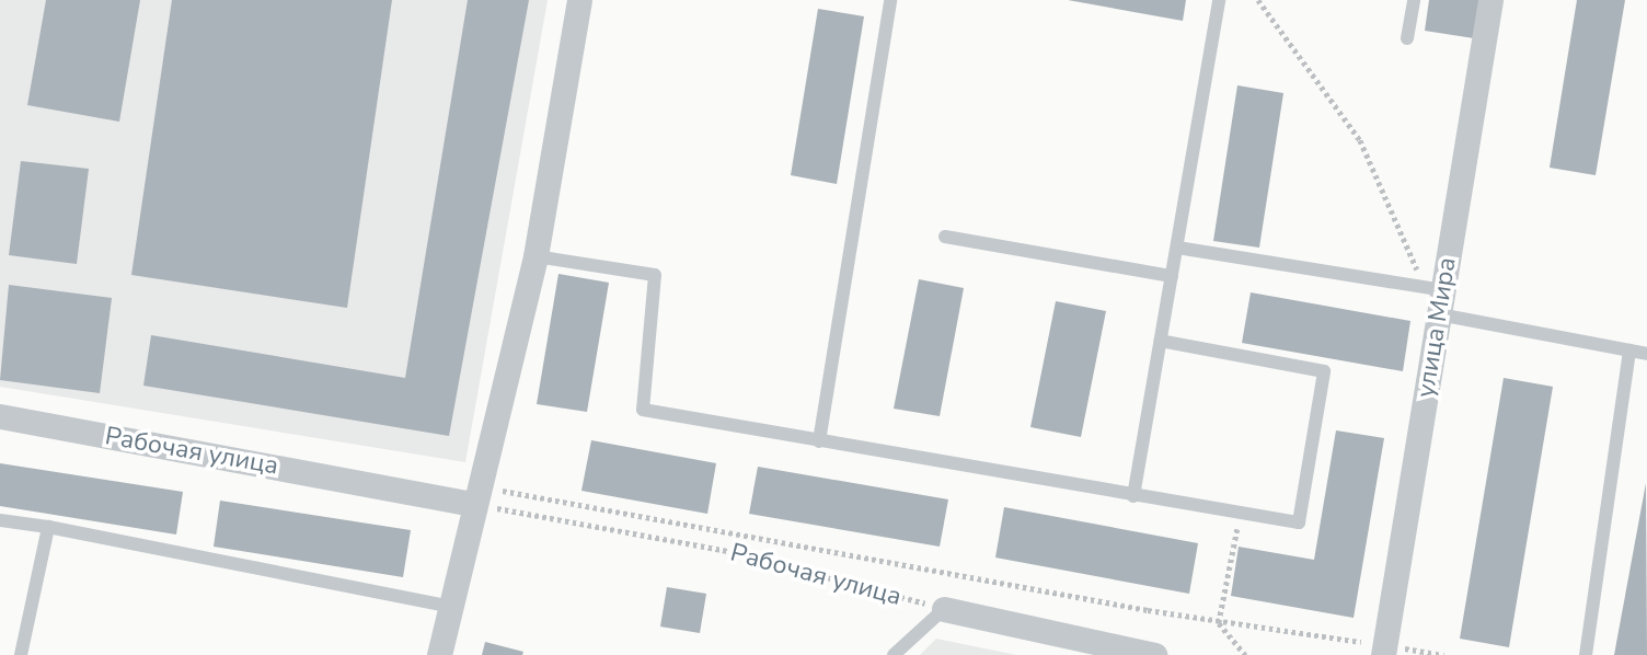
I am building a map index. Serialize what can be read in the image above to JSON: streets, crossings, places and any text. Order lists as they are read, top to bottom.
{
  "streets": {
    "street": ["улица Мира", "Рабочая улица"]
  }
}
